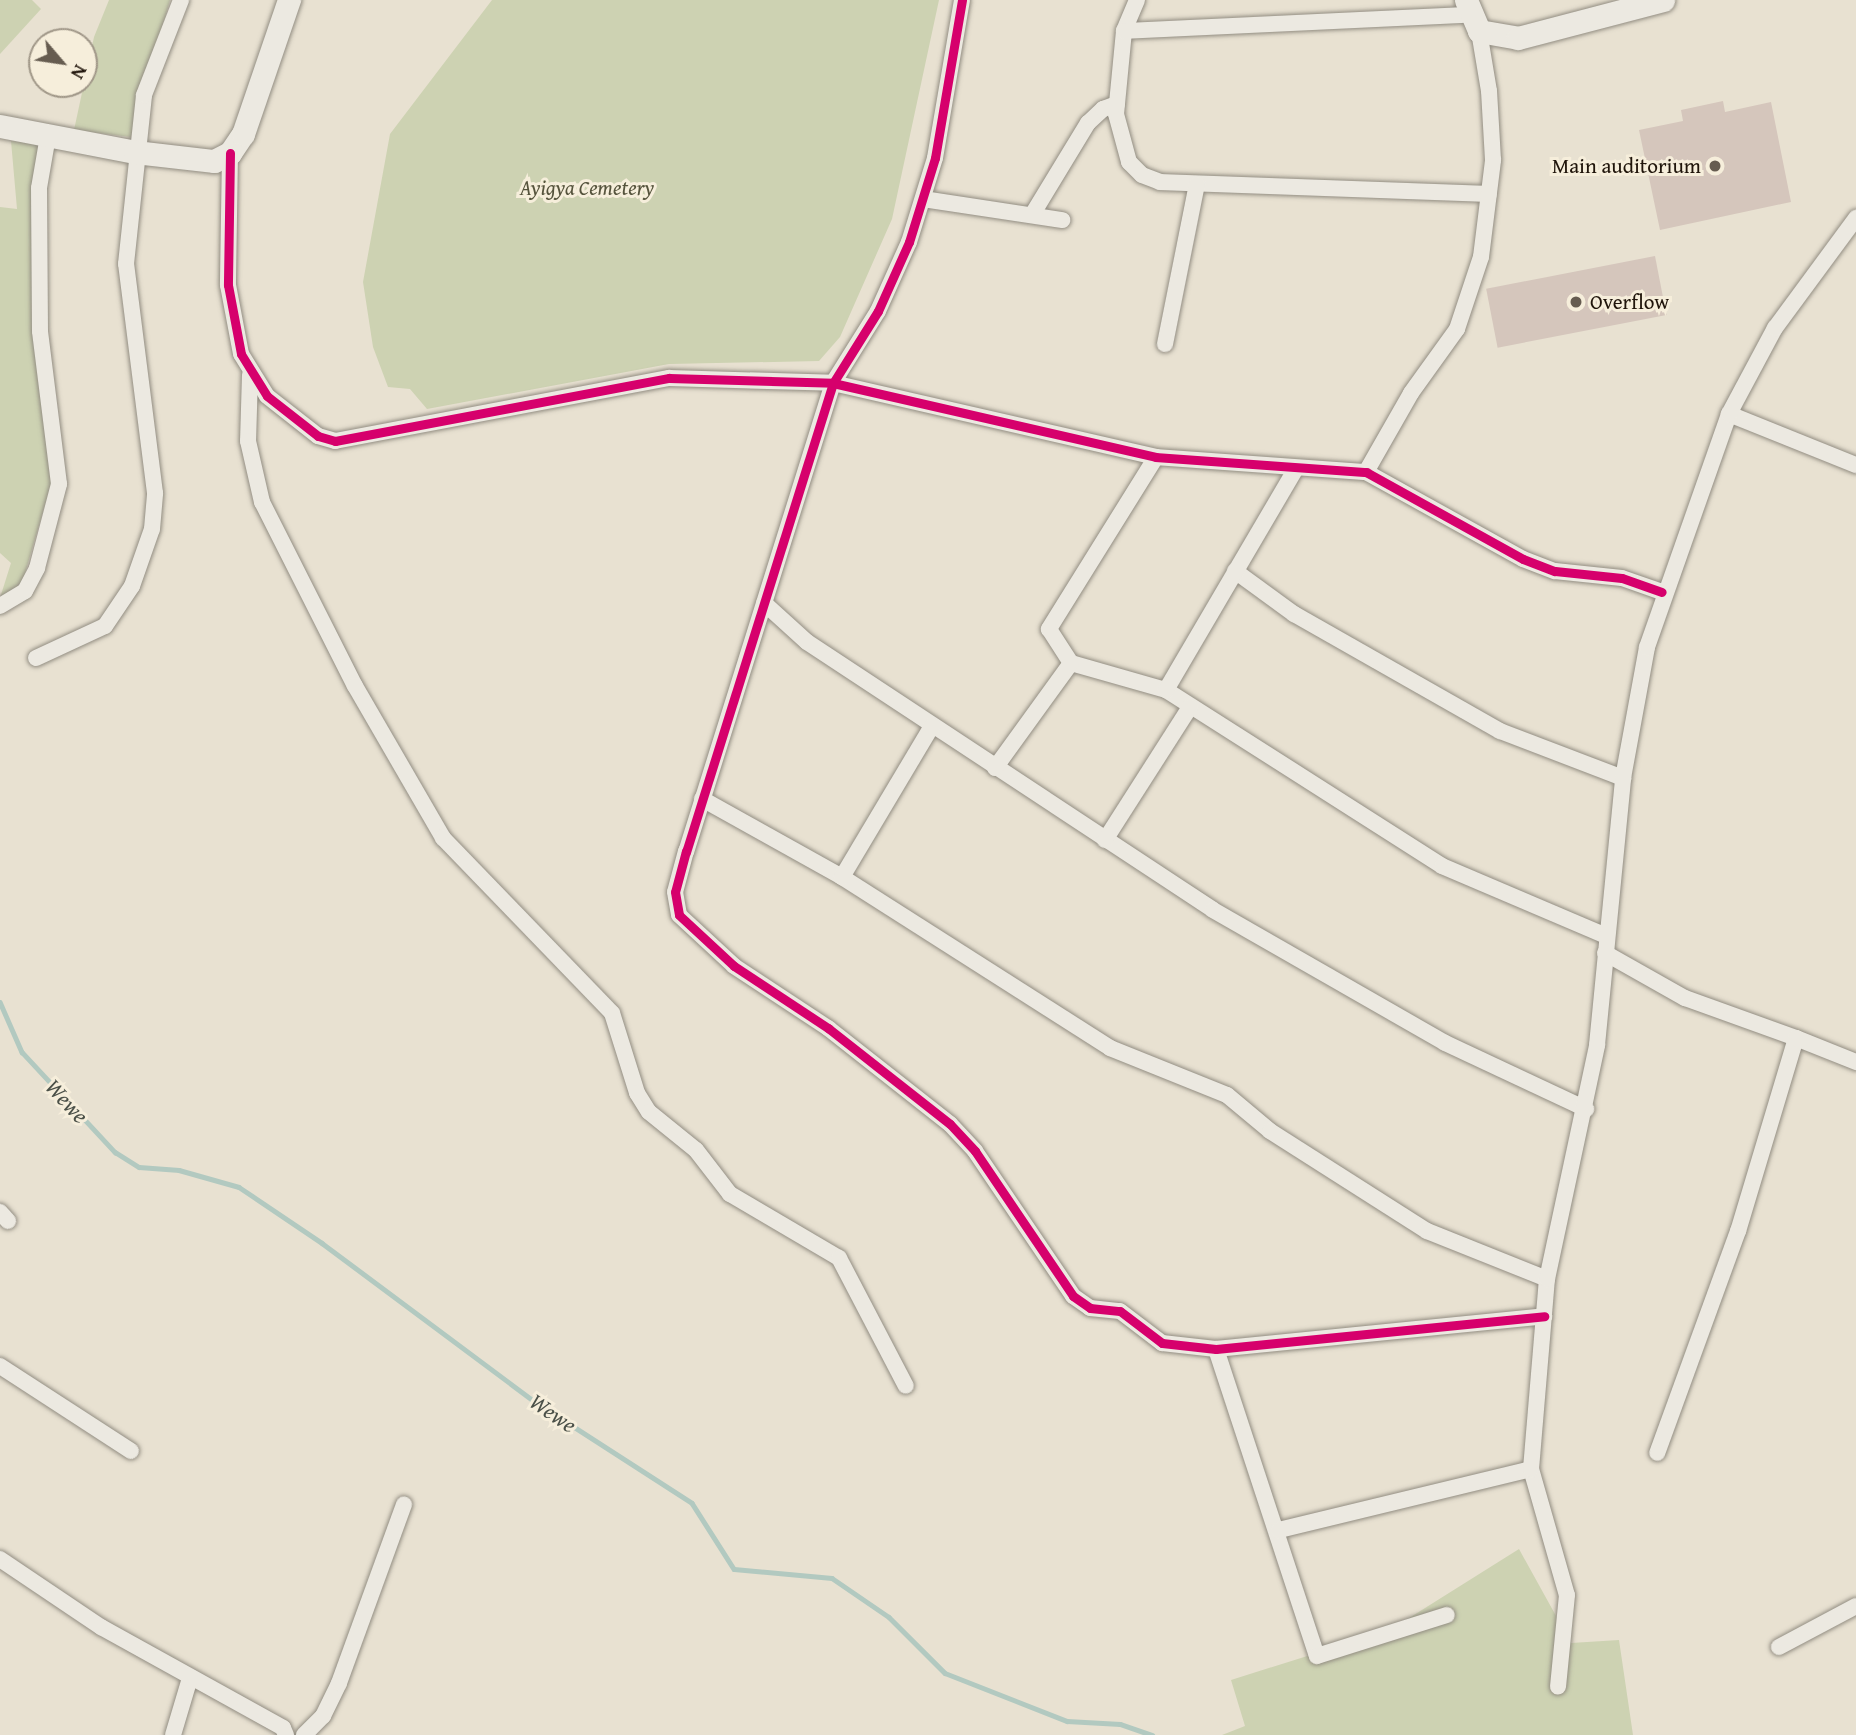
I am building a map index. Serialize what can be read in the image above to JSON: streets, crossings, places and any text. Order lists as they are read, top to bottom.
{
  "water": ["Wewe"],
  "parks": ["Ayigya Cemetery"],
  "places": ["Main auditorium", "Overflow"],
  "north": "bottom right"
}
